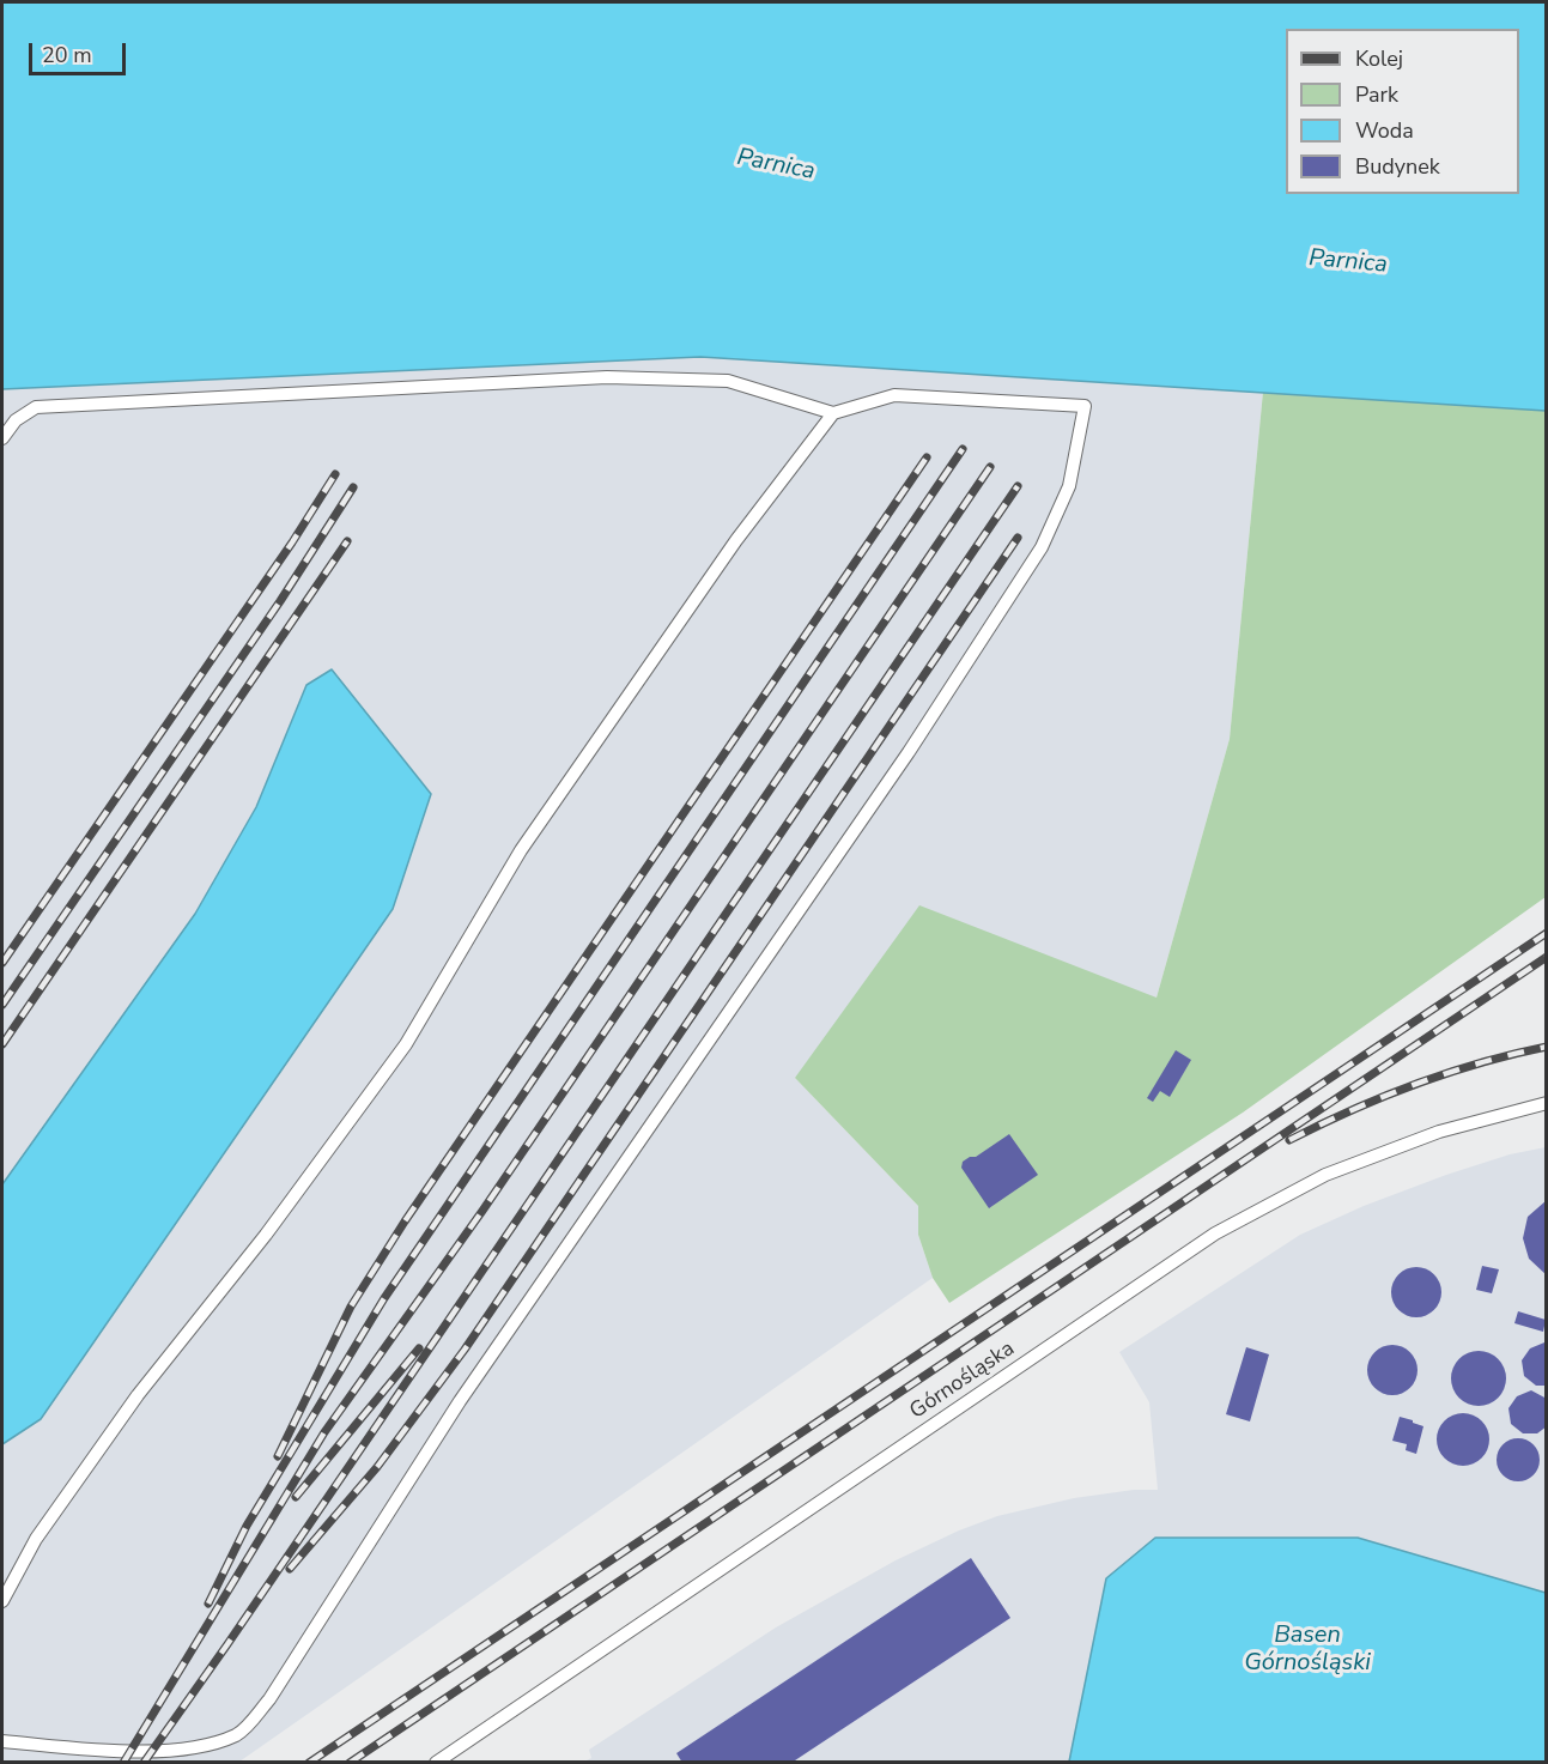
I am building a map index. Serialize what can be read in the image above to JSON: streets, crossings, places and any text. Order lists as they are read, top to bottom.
{
  "streets": {
    "lane": ["Górnośląska"]
  },
  "water": ["Parnica", "Basen Górnośląski"],
  "legend": [
    "Kolej",
    "Park",
    "Woda",
    "Budynek"
  ],
  "scale_bar": "20 m"
}
